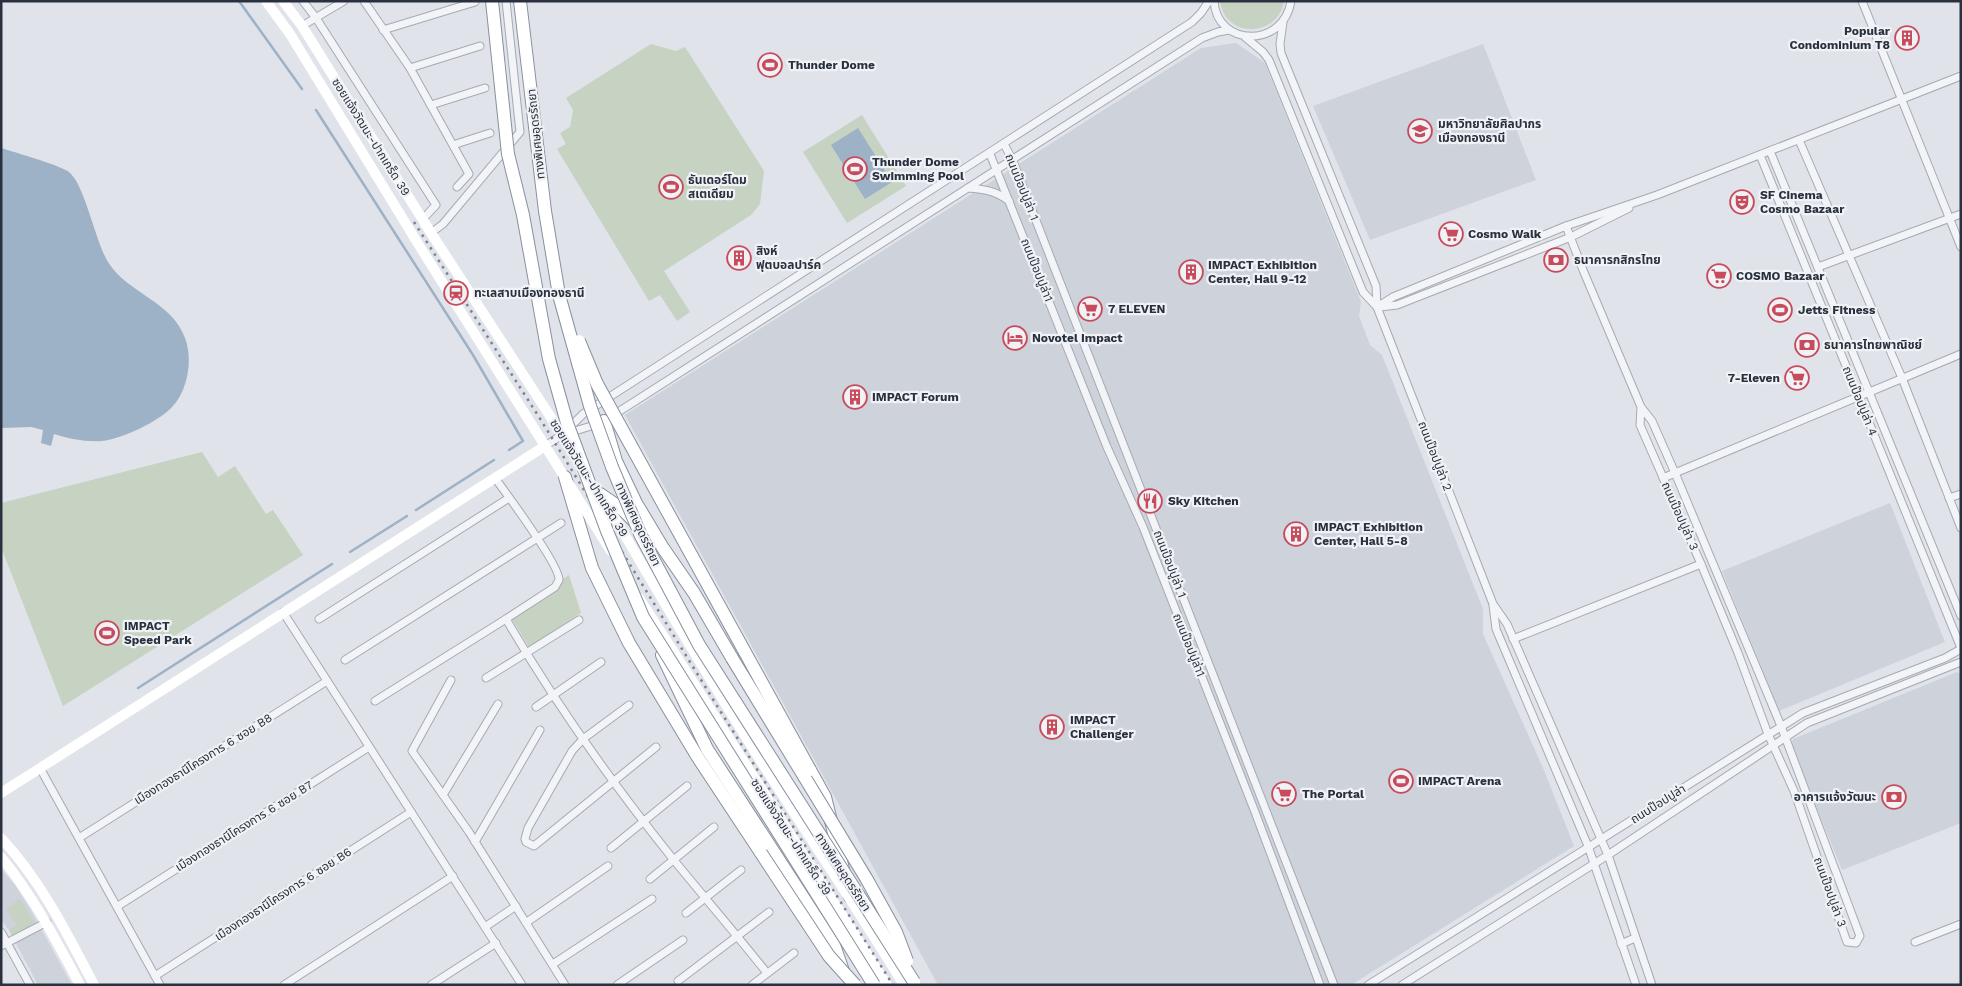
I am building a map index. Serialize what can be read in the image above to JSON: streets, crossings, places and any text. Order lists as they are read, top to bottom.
{
  "streets": {
    "highway": ["ทางพิเศษอุดรรัถยา"],
    "main road": ["ซอยแจ้งวัฒนะ-ปากเกร็ด 39"],
    "street": [
      "ถนนป๊อปปูล่า 1",
      "ถนนป๊อปปูล่า1",
      "ถนนป๊อปปูล่า 4",
      "ถนนป๊อปปูล่า 2",
      "ถนนป๊อปปูล่า 3",
      "เมืองทองธานีโครงการ 6 ซอย B8",
      "ถนนป๊อปปูล่า",
      "เมืองทองธานีโครงการ 6 ซอย B7",
      "เมืองทองธานีโครงการ 6 ซอย B6"
    ]
  },
  "crossings": [
    ["ทางพิเศษอุดรรัถยา", "ซอยแจ้งวัฒนะ-ปากเกร็ด 39"],
    ["ถนนป๊อปปูล่า 4", "ถนนป๊อปปูล่า"],
    ["ถนนป๊อปปูล่า 2", "ถนนป๊อปปูล่า"],
    ["ถนนป๊อปปูล่า 3", "ถนนป๊อปปูล่า"]
  ],
  "places": {
    "building": [
      "Popular Condominium T8",
      "สิงห์ ฟุตบอลปาร์ค",
      "IMPACT Exhibition Center, Hall 9-12",
      "IMPACT Forum",
      "IMPACT Exhibition Center, Hall 5-8",
      "IMPACT Challenger"
    ],
    "sports": [
      "Thunder Dome",
      "Thunder Dome Swimming Pool",
      "ธันเดอร์โดม สเตเดียม",
      "Jetts Fitness",
      "IMPACT Speed Park",
      "IMPACT Arena"
    ],
    "school or university": ["มหาวิทยาลัยศิลปากร เมืองทองธานี"],
    "theatre": ["SF Cinema Cosmo Bazaar"],
    "supermarket": [
      "Cosmo Walk",
      "COSMO Bazaar",
      "7 ELEVEN",
      "7-Eleven",
      "The Portal"
    ],
    "bank": ["ธนาคารกสิกรไทย", "ธนาคารไทยพาณิชย์", "อาคารแจ้งวัฒนะ"],
    "station": ["ทะเลสาบเมืองทองธานี"],
    "hotel": ["Novotel Impact"],
    "restaurant": ["Sky Kitchen"]
  }
}
